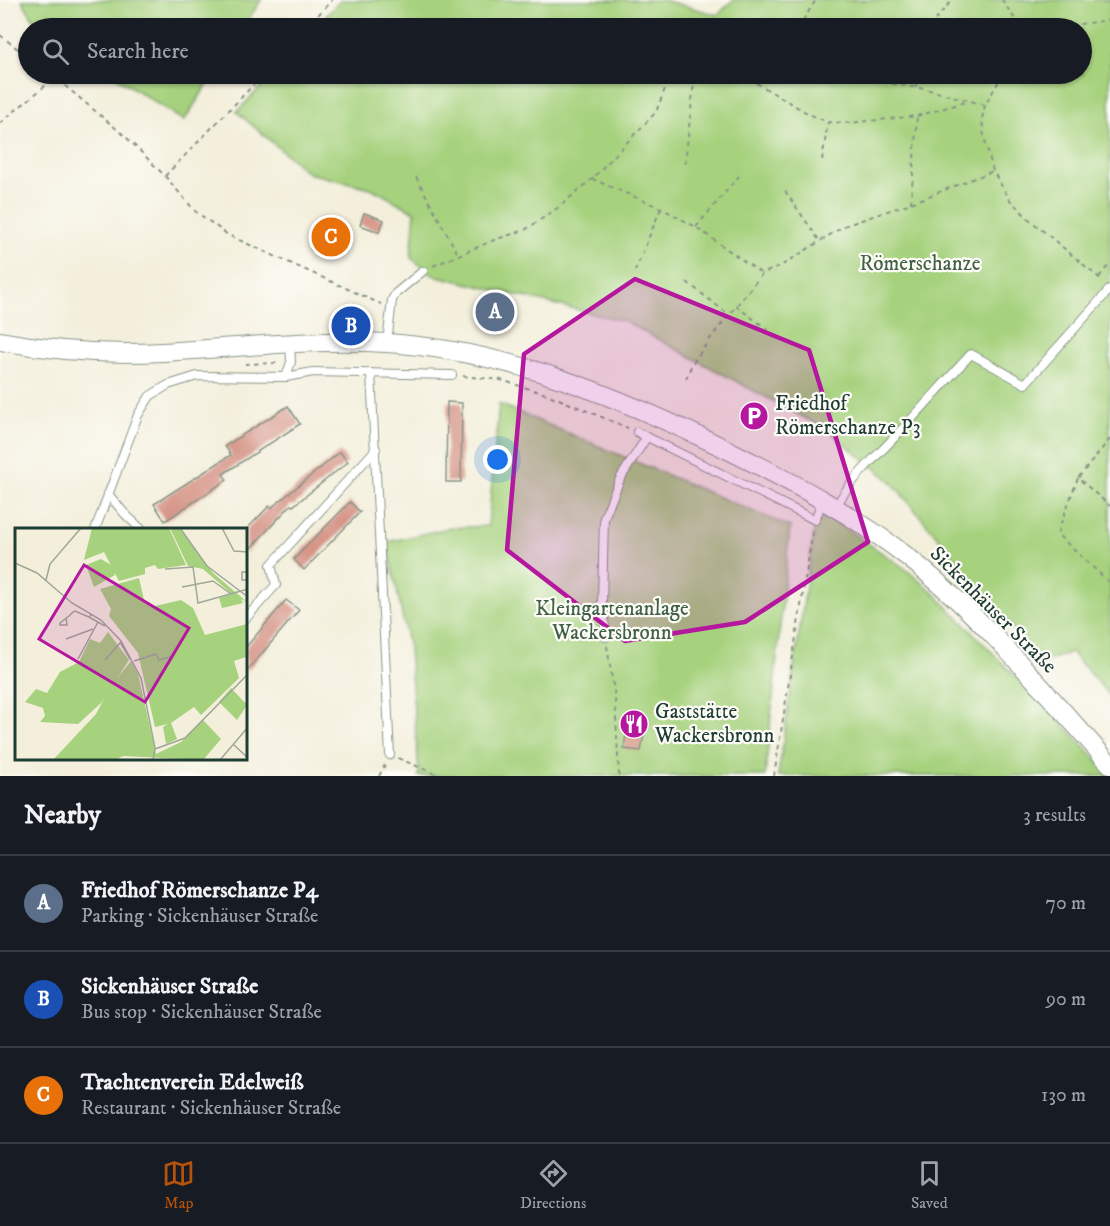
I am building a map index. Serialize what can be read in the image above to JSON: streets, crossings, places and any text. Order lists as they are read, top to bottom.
{
  "streets": {
    "street": ["Sickenhäuser Straße"]
  },
  "parks": ["Römerschanze", "Kleingartenanlage Wackersbronn"],
  "places": {
    "parking": ["Friedhof Römerschanze P3"],
    "restaurant": ["Gaststätte Wackersbronn"]
  },
  "page": {
    "search": "Search here",
    "pins": ["C", "A", "B"],
    "heading": ["Nearby", "3 results"],
    "list": [
      {
        "mark": "A",
        "name": "Friedhof Römerschanze P4",
        "note": "Parking · Sickenhäuser Straße",
        "value": "70 m"
      },
      {
        "mark": "B",
        "name": "Sickenhäuser Straße",
        "note": "Bus stop · Sickenhäuser Straße",
        "value": "90 m"
      },
      {
        "mark": "C",
        "name": "Trachtenverein Edelweiß",
        "note": "Restaurant · Sickenhäuser Straße",
        "value": "130 m"
      }
    ],
    "nav": ["Map", "Directions", "Saved"]
  }
}
